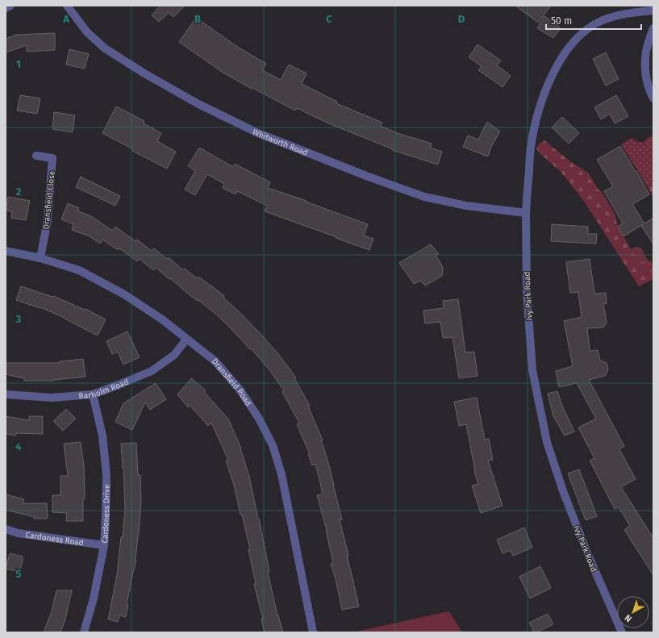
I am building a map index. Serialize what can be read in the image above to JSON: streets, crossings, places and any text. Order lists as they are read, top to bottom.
{
  "streets": {
    "street": [
      "Whitworth Road",
      "Dransfield Close",
      "Ivy Park Road",
      "Dransfield Road",
      "Barholm Road",
      "Cardoness Drive",
      "Cardoness Road"
    ]
  },
  "crossings": [
    ["Whitworth Road", "Ivy Park Road"],
    ["Dransfield Close", "Dransfield Road"],
    ["Dransfield Road", "Barholm Road"],
    ["Barholm Road", "Cardoness Drive"],
    ["Cardoness Drive", "Cardoness Road"]
  ],
  "scale_bar": "50 m",
  "north": "bottom left",
  "grid": {
    "columns": [
      "A",
      "B",
      "C",
      "D"
    ],
    "rows": [
      "1",
      "2",
      "3",
      "4",
      "5"
    ]
  }
}
